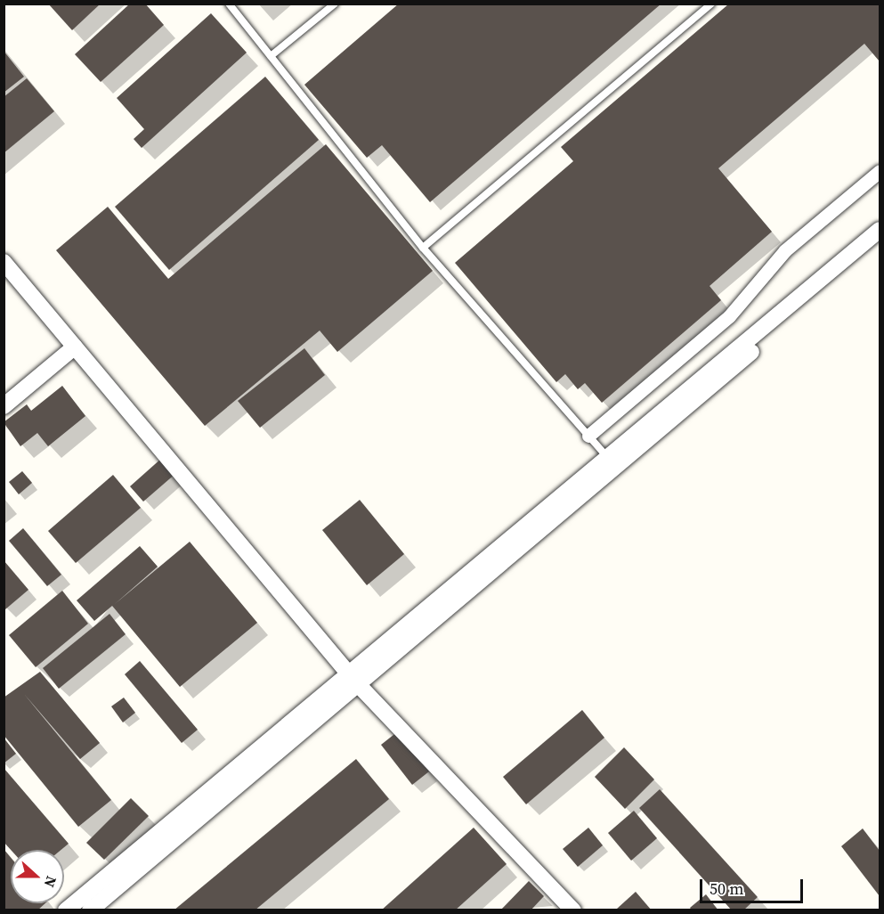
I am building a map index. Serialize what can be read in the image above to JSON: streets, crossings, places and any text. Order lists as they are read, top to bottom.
{
  "scale_bar": "50 m",
  "north": "right"
}
